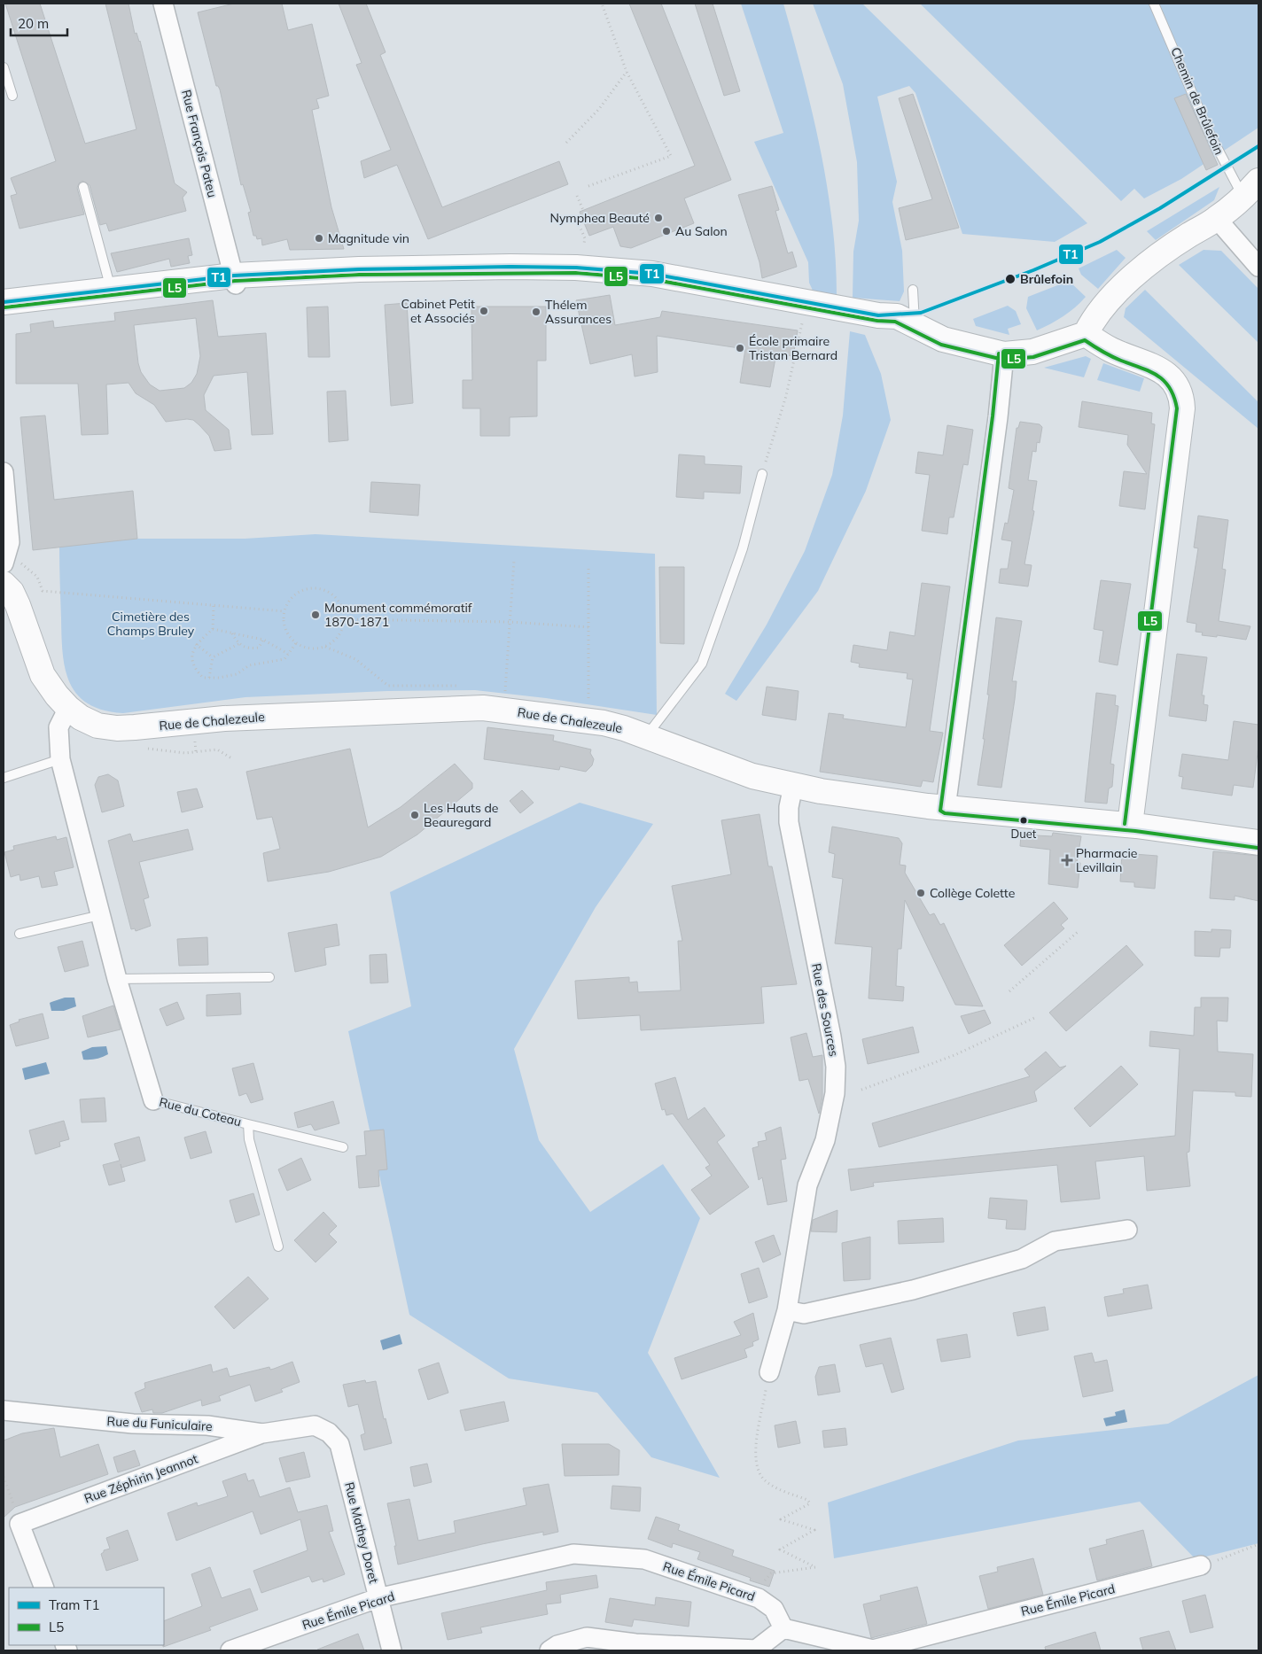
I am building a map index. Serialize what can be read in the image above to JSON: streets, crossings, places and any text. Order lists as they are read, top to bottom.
{
  "streets": {
    "street": [
      "Rue François Pateu",
      "Rue de Chalezeule",
      "Rue des Sources",
      "Rue du Coteau",
      "Rue du Funiculaire",
      "Rue Zéphirin Jeannot",
      "Rue Mathey Doret",
      "Rue Émile Picard"
    ],
    "lane": ["Chemin de Brûlefoin"]
  },
  "crossings": [
    ["Rue de Chalezeule", "Rue des Sources"],
    ["Rue de Chalezeule", "Rue du Coteau"],
    ["Rue du Funiculaire", "Rue Zéphirin Jeannot"],
    ["Rue du Funiculaire", "Rue Mathey Doret"],
    ["Rue Mathey Doret", "Rue Émile Picard"]
  ],
  "parks": ["Cimetière des Champs Bruley"],
  "places": {
    "other": [
      "Nymphea Beauté",
      "Au Salon",
      "Magnitude vin",
      "Brûlefoin",
      "Cabinet Petit et Associés",
      "Thélem Assurances",
      "École primaire Tristan Bernard",
      "Monument commémoratif 1870-1871",
      "Les Hauts de Beauregard",
      "Duet",
      "Collège Colette"
    ],
    "health": ["Pharmacie Levillain"]
  },
  "lines": ["tram line T1", "transit line L5"],
  "legend": ["Tram T1", "L5"],
  "scale_bar": "20 m"
}
